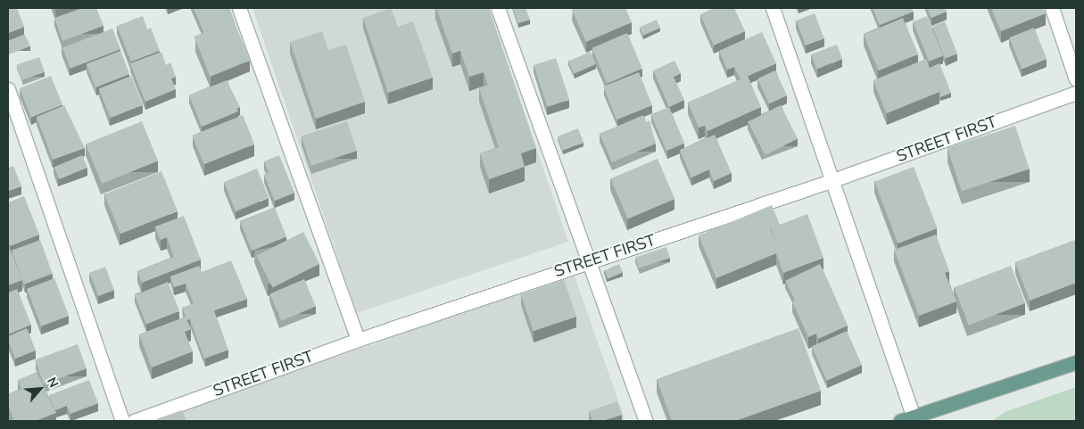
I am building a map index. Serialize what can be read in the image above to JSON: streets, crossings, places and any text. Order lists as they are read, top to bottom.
{
  "streets": {
    "street": ["STREET FIRST"]
  },
  "north": "top right"
}
